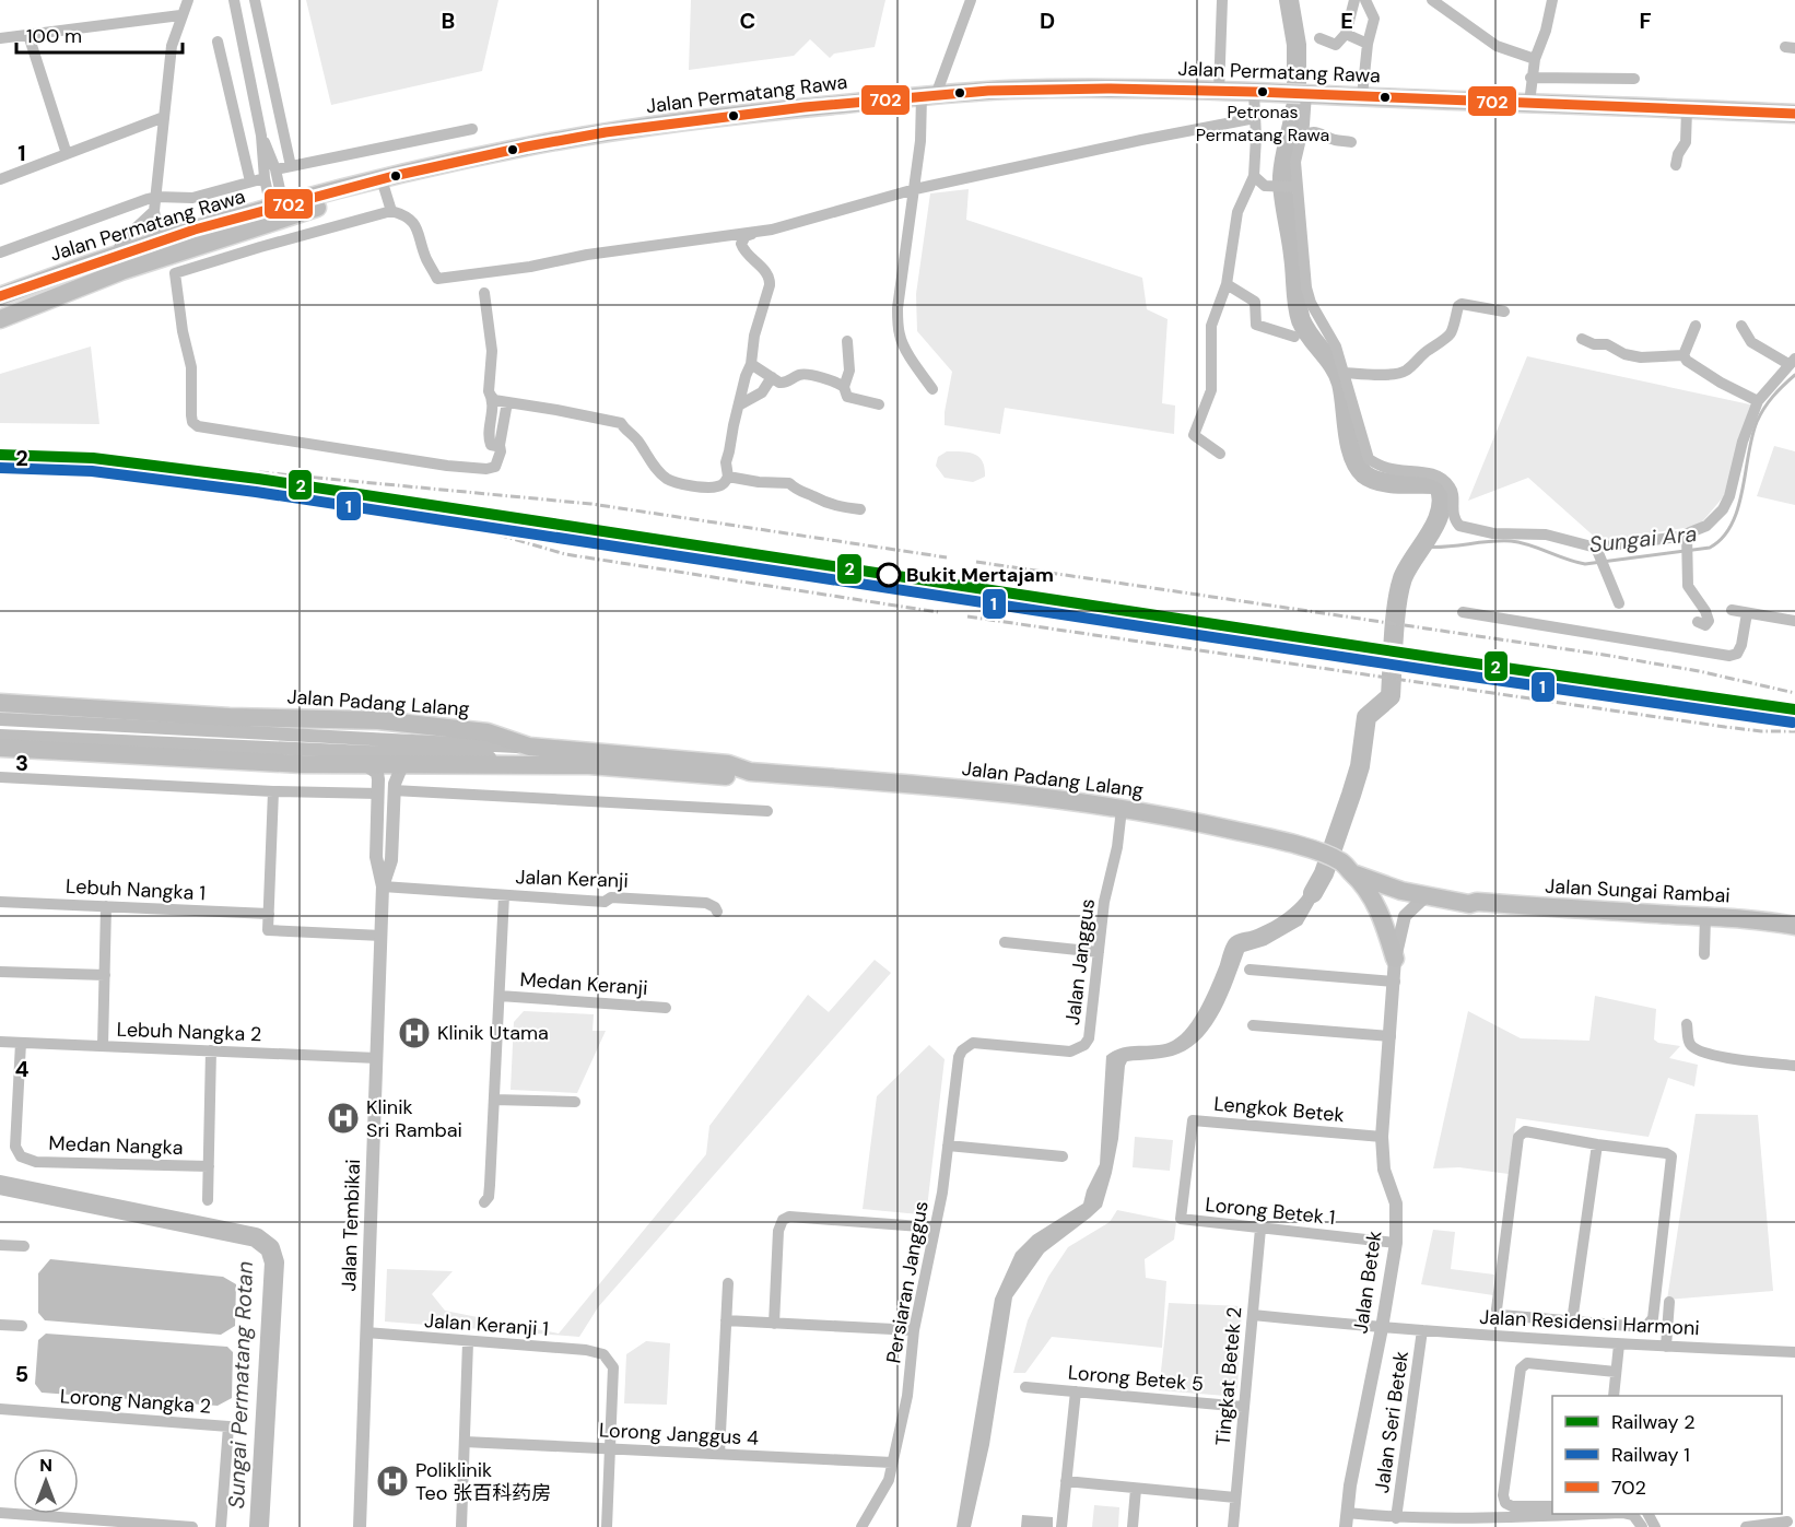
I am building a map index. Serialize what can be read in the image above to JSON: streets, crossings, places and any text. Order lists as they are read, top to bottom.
{
  "streets": {
    "main road": ["Jalan Permatang Rawa", "Jalan Padang Lalang", "Jalan Sungai Rambai"],
    "street": [
      "Jalan Keranji",
      "Lebuh Nangka 1",
      "Jalan Janggus",
      "Medan Keranji",
      "Lebuh Nangka 2",
      "Lengkok Betek",
      "Medan Nangka",
      "Lorong Betek 1",
      "Jalan Tembikai",
      "Persiaran Janggus",
      "Jalan Betek",
      "Jalan Residensi Harmoni",
      "Jalan Keranji 1",
      "Tingkat Betek 2",
      "Lorong Betek 5",
      "Lorong Nangka 2",
      "Jalan Seri Betek",
      "Lorong Janggus 4"
    ]
  },
  "crossings": [
    ["Jalan Padang Lalang", "Jalan Sungai Rambai"],
    ["Jalan Padang Lalang", "Jalan Janggus"],
    ["Jalan Padang Lalang", "Jalan Tembikai"],
    ["Jalan Keranji", "Jalan Tembikai"],
    ["Jalan Sungai Rambai", "Jalan Betek"],
    ["Jalan Janggus", "Persiaran Janggus"],
    ["Lebuh Nangka 2", "Medan Nangka"],
    ["Lebuh Nangka 2", "Jalan Tembikai"],
    ["Lengkok Betek", "Lorong Betek 1"],
    ["Lengkok Betek", "Jalan Betek"],
    ["Lorong Betek 1", "Jalan Betek"],
    ["Lorong Betek 1", "Tingkat Betek 2"],
    ["Jalan Tembikai", "Jalan Keranji 1"],
    ["Persiaran Janggus", "Lorong Janggus 4"],
    ["Jalan Betek", "Jalan Residensi Harmoni"],
    ["Jalan Residensi Harmoni", "Tingkat Betek 2"],
    ["Jalan Residensi Harmoni", "Jalan Seri Betek"],
    ["Jalan Keranji 1", "Lorong Janggus 4"],
    ["Tingkat Betek 2", "Lorong Betek 5"]
  ],
  "water": ["Sungai Ara", "Sungai Permatang Rotan"],
  "places": {
    "other": ["Petronas Permatang Rawa", "Bukit Mertajam"],
    "hospital": ["Klinik Utama", "Klinik Sri Rambai", "Poliklinik Teo 张百科药房"]
  },
  "lines": ["transit line 702", "rail line 2", "rail line 1"],
  "legend": ["Railway 2", "Railway 1", "702"],
  "scale_bar": "100 m",
  "north": "top",
  "grid": {
    "columns": [
      "B",
      "C",
      "D",
      "E",
      "F"
    ],
    "rows": [
      "1",
      "2",
      "3",
      "4",
      "5"
    ]
  }
}
